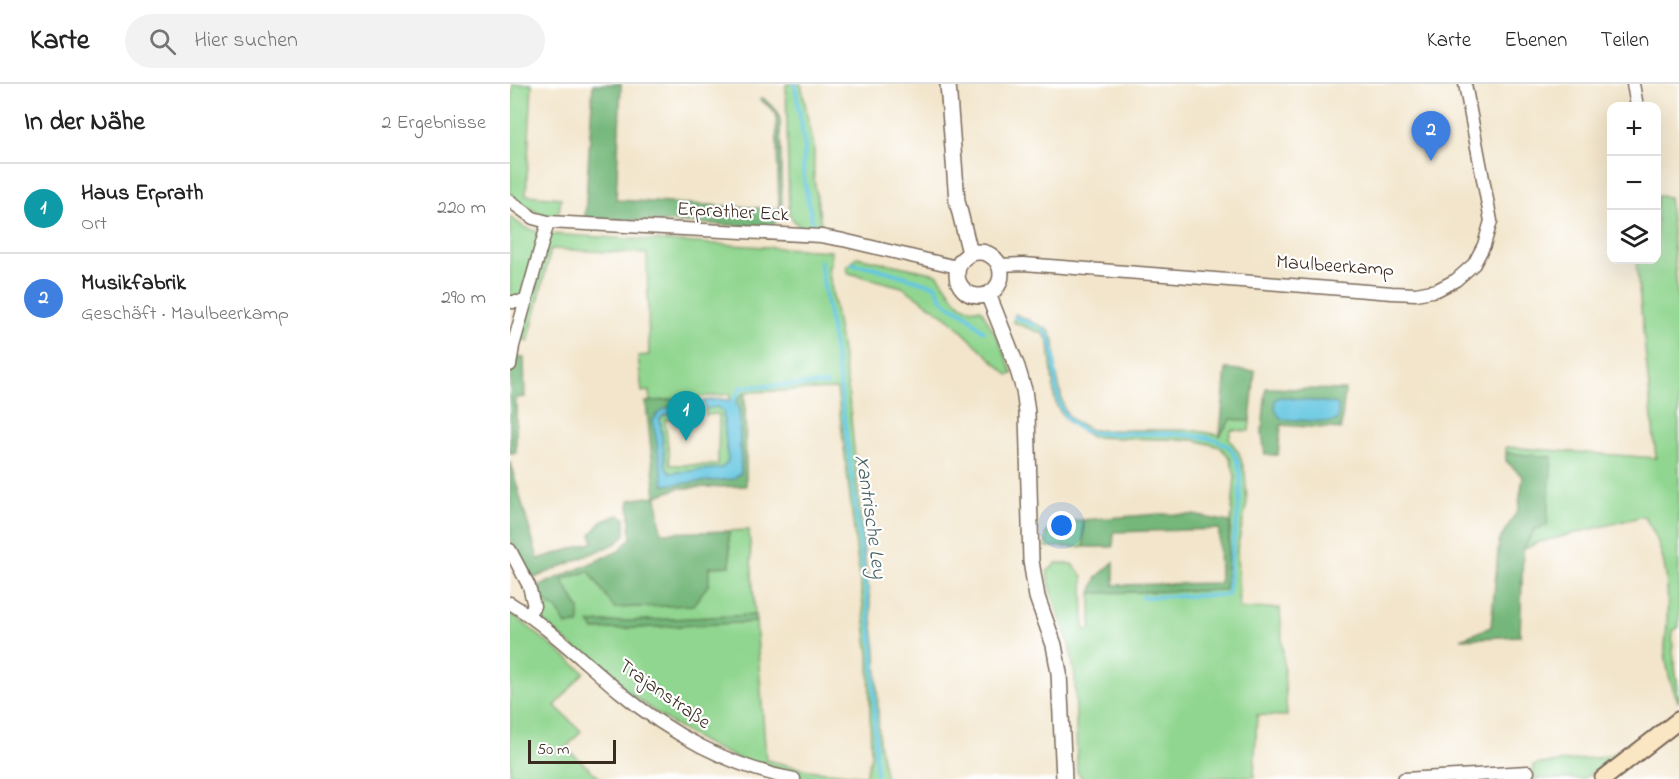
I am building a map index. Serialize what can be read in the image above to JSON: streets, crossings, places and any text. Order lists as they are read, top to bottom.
{
  "streets": {
    "street": ["Erprather Eck", "Maulbeerkamp", "Trajanstraße"]
  },
  "crossings": [
    ["Erprather Eck", "Maulbeerkamp"]
  ],
  "water": ["Xantrische Ley"],
  "scale_bar": "50 m",
  "page": {
    "header": "Karte",
    "search": "Hier suchen",
    "nav": ["Karte", "Ebenen", "Teilen"],
    "heading": ["In der Nähe", "2 Ergebnisse"],
    "map_buttons": ["+", "−"],
    "pins": ["2", "1"],
    "list": [
      {
        "mark": "1",
        "name": "Haus Erprath",
        "note": "Ort",
        "value": "220 m"
      },
      {
        "mark": "2",
        "name": "Musikfabrik",
        "note": "Geschäft · Maulbeerkamp",
        "value": "290 m"
      }
    ],
    "scale": "50 m"
  }
}
